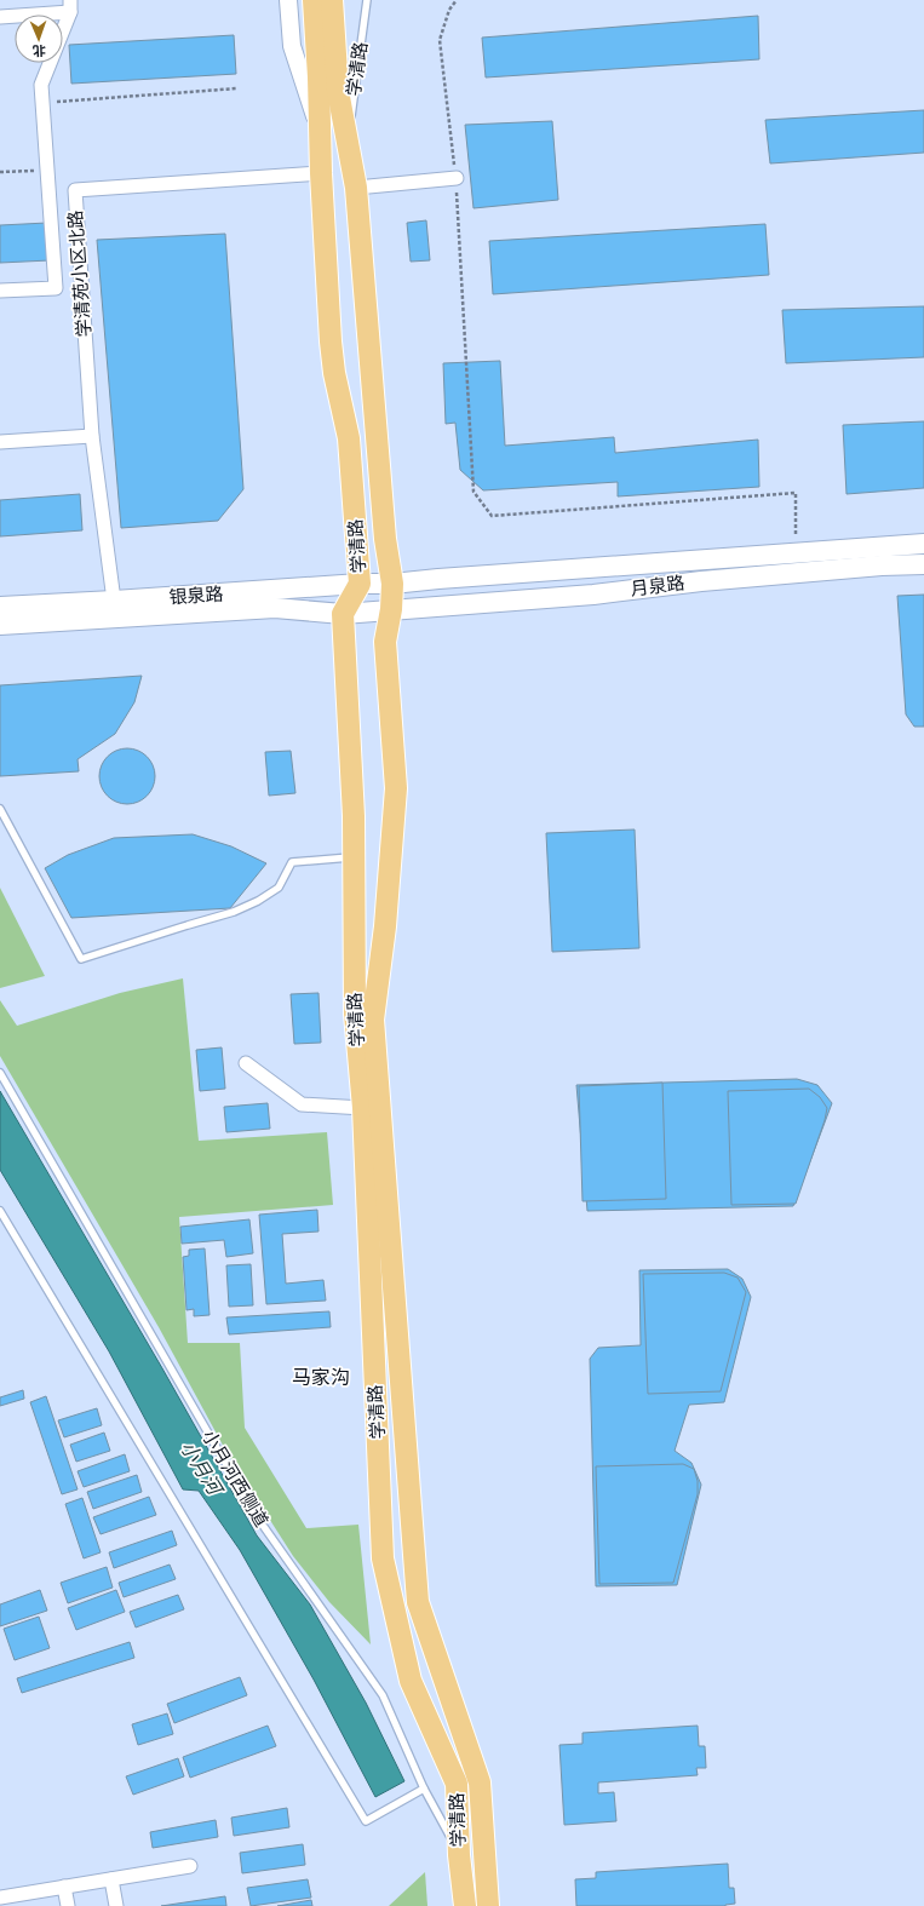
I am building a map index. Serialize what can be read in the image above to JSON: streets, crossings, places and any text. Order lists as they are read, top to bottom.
{
  "streets": {
    "main road": ["学清路", "月泉路", "银泉路"],
    "street": ["学清苑小区北路"],
    "lane": ["小月河西侧道"]
  },
  "crossings": [
    ["学清路", "学清苑小区北路"],
    ["学清路", "月泉路"],
    ["学清路", "银泉路"],
    ["学清路", "小月河西侧道"],
    ["学清苑小区北路", "银泉路"],
    ["月泉路", "银泉路"]
  ],
  "districts": ["马家沟"],
  "water": ["小月河"],
  "north": "bottom"
}
